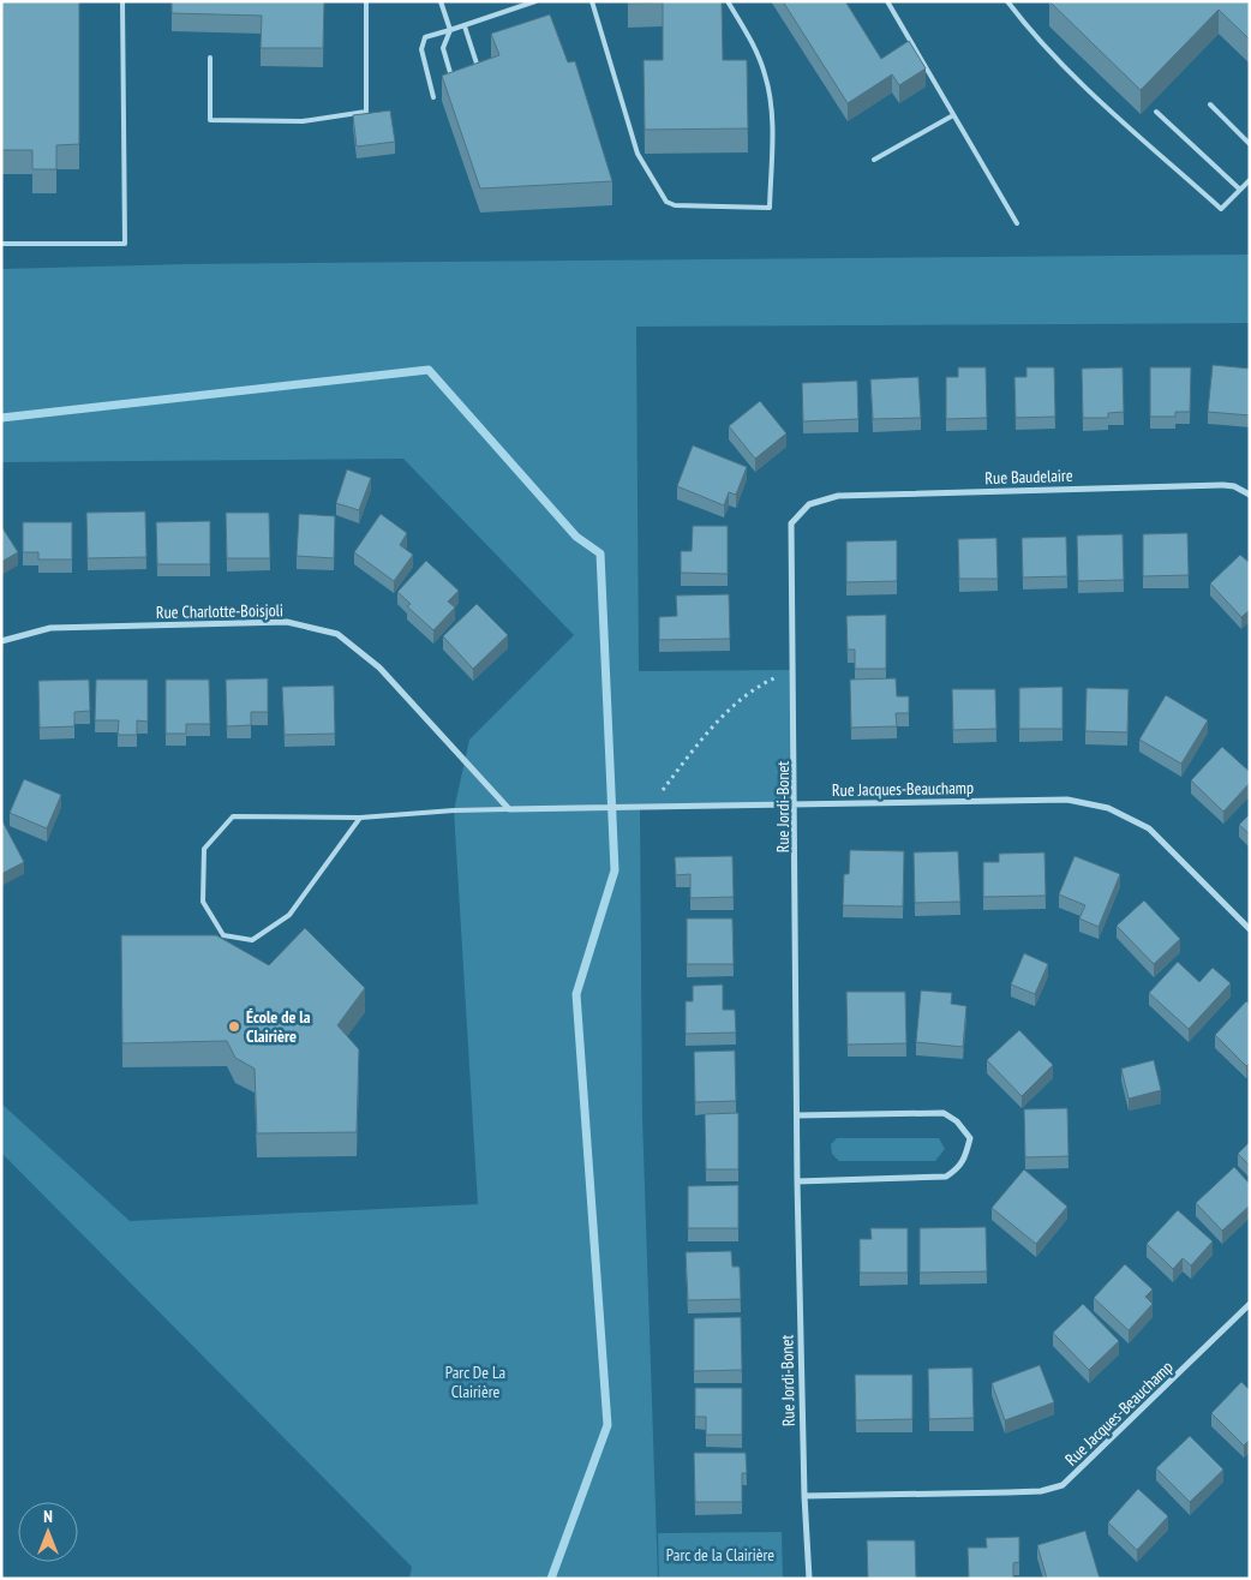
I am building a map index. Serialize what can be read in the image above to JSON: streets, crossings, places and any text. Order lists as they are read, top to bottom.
{
  "streets": {
    "street": [
      "Rue Baudelaire",
      "Rue Charlotte-Boisjoli",
      "Rue Jacques-Beauchamp",
      "Rue Jordi-Bonet"
    ]
  },
  "crossings": [
    ["Rue Baudelaire", "Rue Jordi-Bonet"],
    ["Rue Charlotte-Boisjoli", "Rue Jacques-Beauchamp"],
    ["Rue Jacques-Beauchamp", "Rue Jordi-Bonet"]
  ],
  "parks": ["Parc De La Clairière", "Parc de la Clairière"],
  "places": ["École de la Clairière"],
  "north": "top"
}
